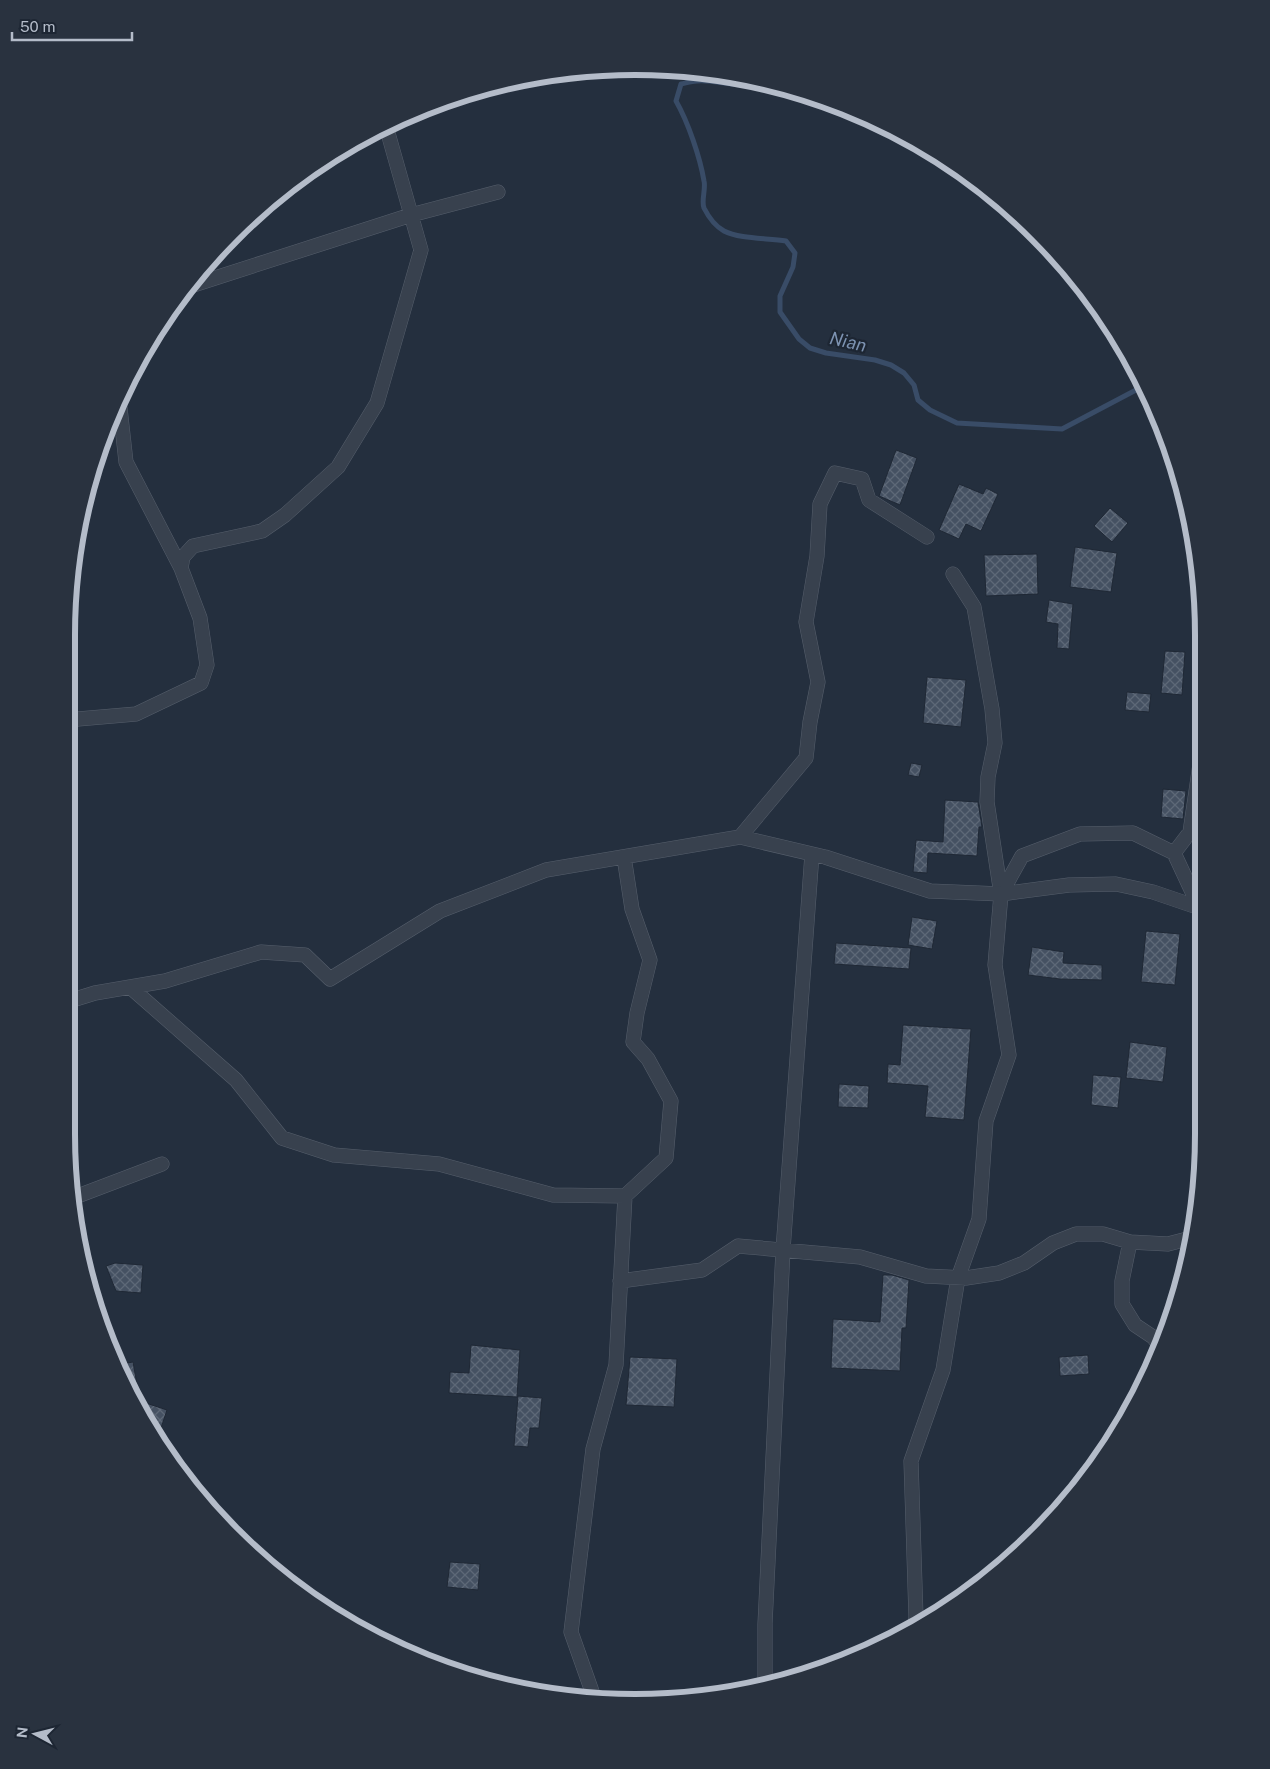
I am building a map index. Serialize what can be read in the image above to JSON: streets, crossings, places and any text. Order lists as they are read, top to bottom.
{
  "water": ["Nian"],
  "scale_bar": "50 m",
  "north": "left"
}
